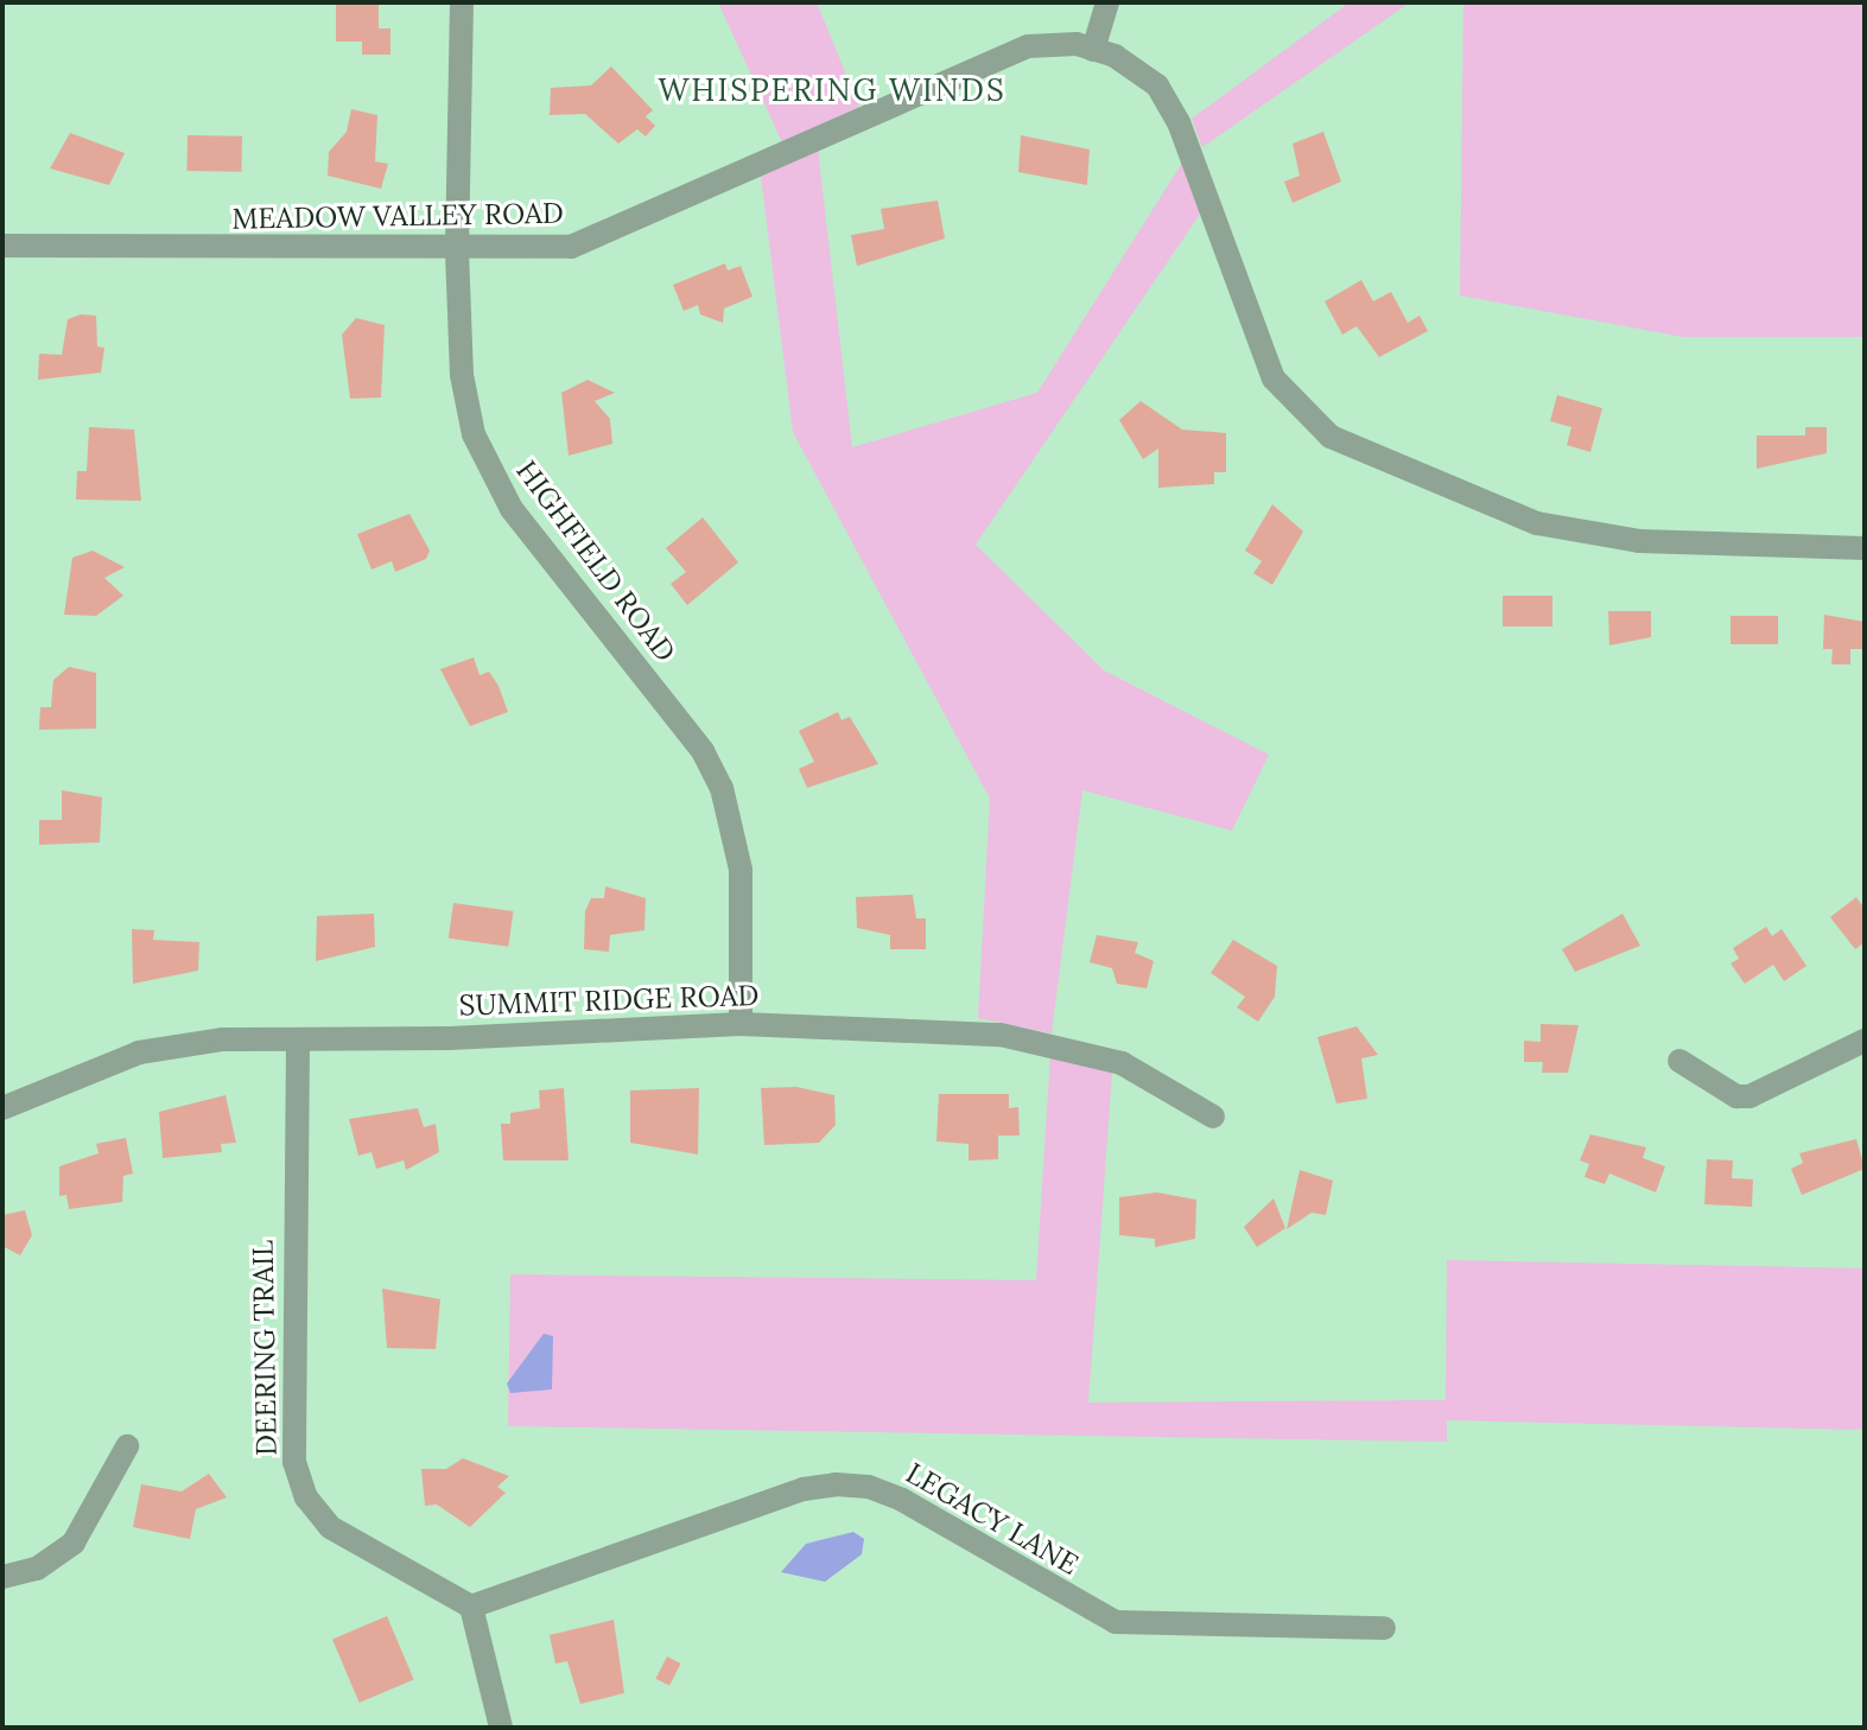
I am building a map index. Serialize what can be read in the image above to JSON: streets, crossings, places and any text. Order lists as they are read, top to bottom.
{
  "streets": {
    "street": [
      "MEADOW VALLEY ROAD",
      "HIGHFIELD ROAD",
      "SUMMIT RIDGE ROAD",
      "DEERING TRAIL",
      "LEGACY LANE"
    ]
  },
  "crossings": [
    ["MEADOW VALLEY ROAD", "HIGHFIELD ROAD"],
    ["HIGHFIELD ROAD", "SUMMIT RIDGE ROAD"],
    ["SUMMIT RIDGE ROAD", "DEERING TRAIL"],
    ["DEERING TRAIL", "LEGACY LANE"]
  ],
  "districts": ["WHISPERING WINDS"]
}
